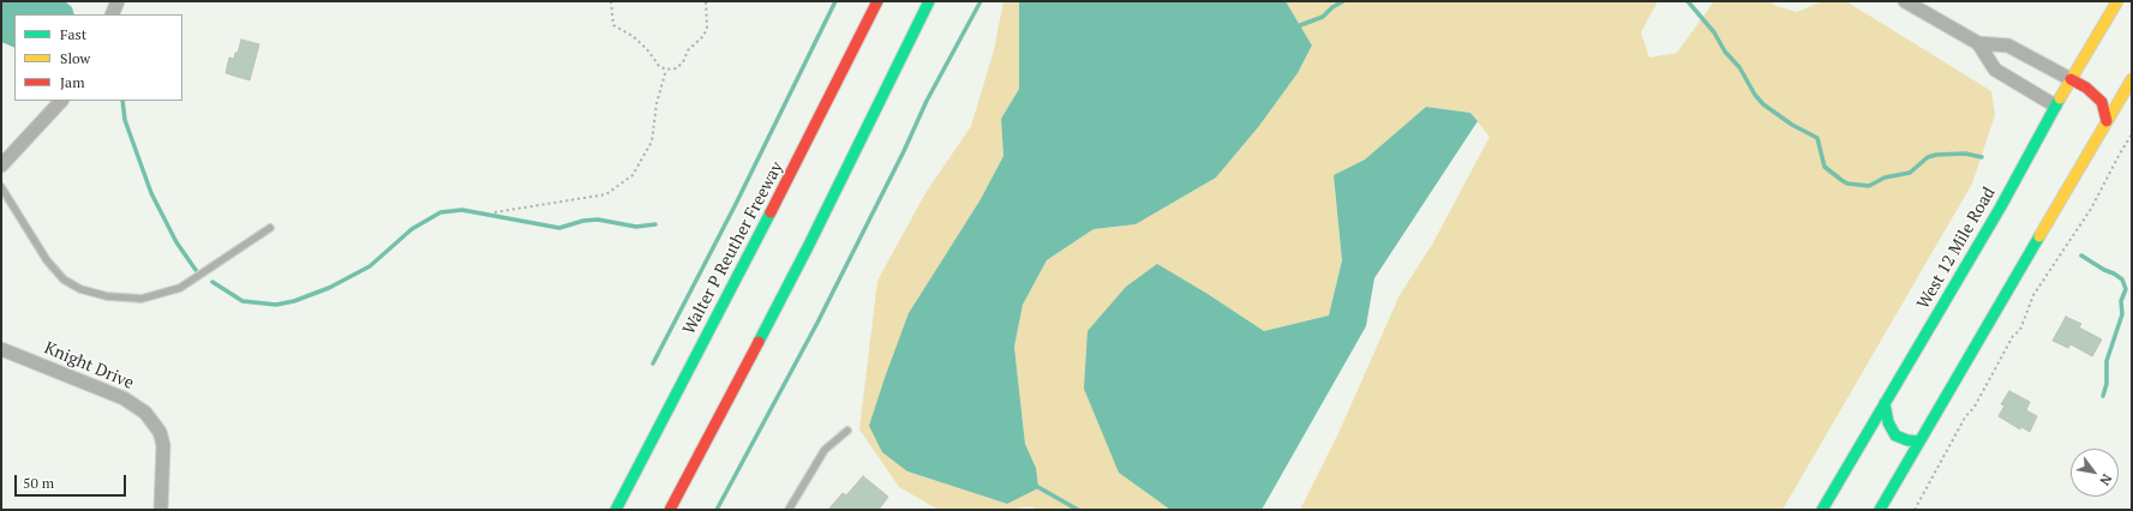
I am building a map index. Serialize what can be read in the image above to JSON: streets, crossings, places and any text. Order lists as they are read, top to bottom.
{
  "streets": {
    "main road": ["Walter P Reuther Freeway", "West 12 Mile Road"],
    "street": ["Knight Drive"]
  },
  "legend": ["Fast", "Slow", "Jam"],
  "scale_bar": "50 m",
  "north": "bottom right"
}
